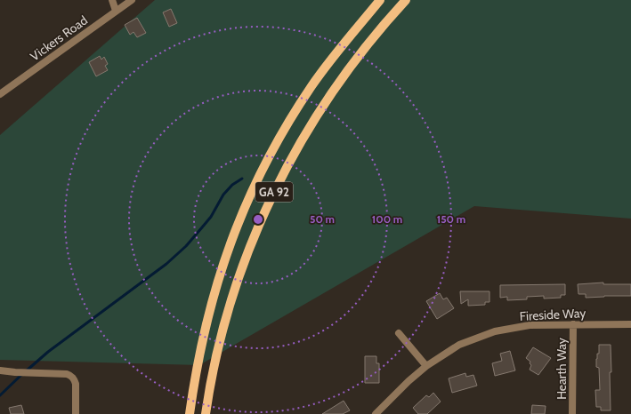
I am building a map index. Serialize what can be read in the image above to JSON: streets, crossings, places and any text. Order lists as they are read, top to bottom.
{
  "streets": {
    "main road": ["GA 92"],
    "street": ["Vickers Road", "Fireside Way", "Hearth Way"]
  },
  "crossings": [
    ["Fireside Way", "Hearth Way"]
  ],
  "rings": ["50 m", "100 m", "150 m"]
}
